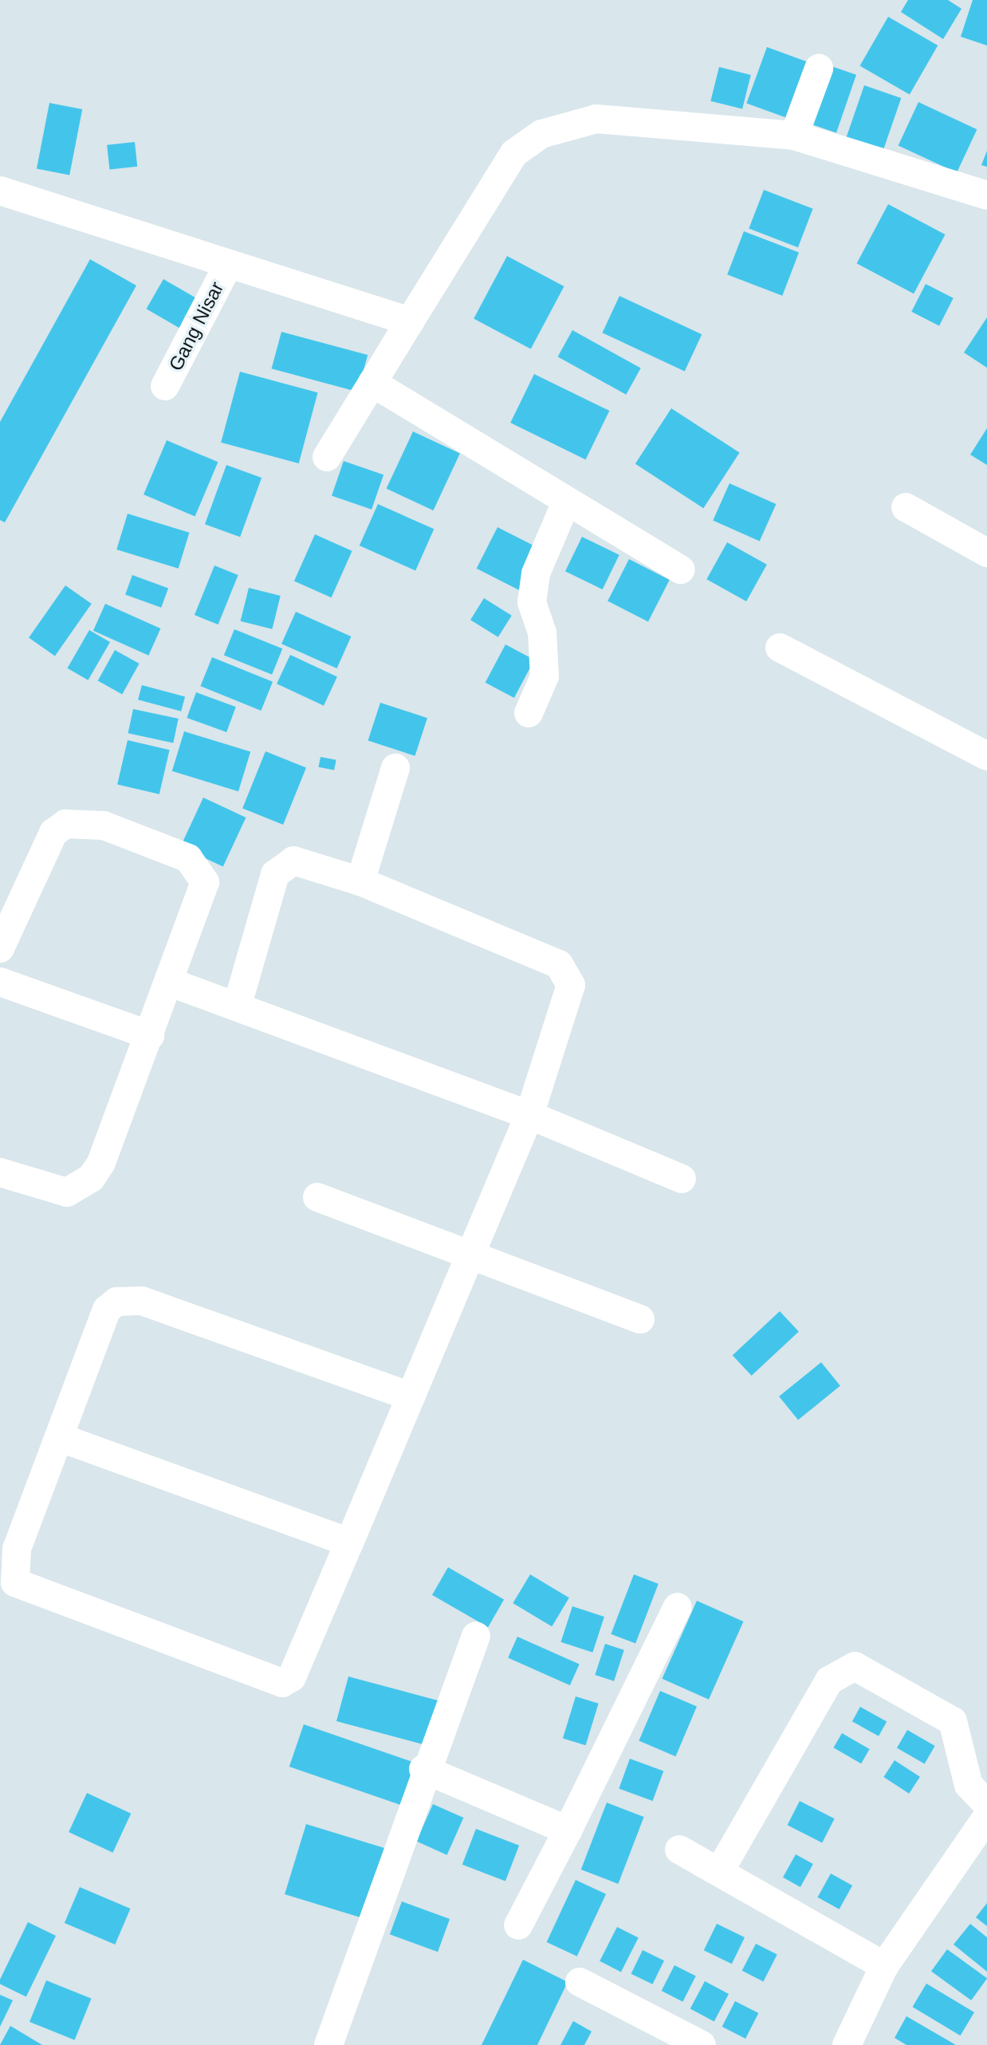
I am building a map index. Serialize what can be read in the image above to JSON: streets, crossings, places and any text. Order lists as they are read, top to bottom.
{
  "streets": {
    "street": ["Gang Nisar"]
  }
}
